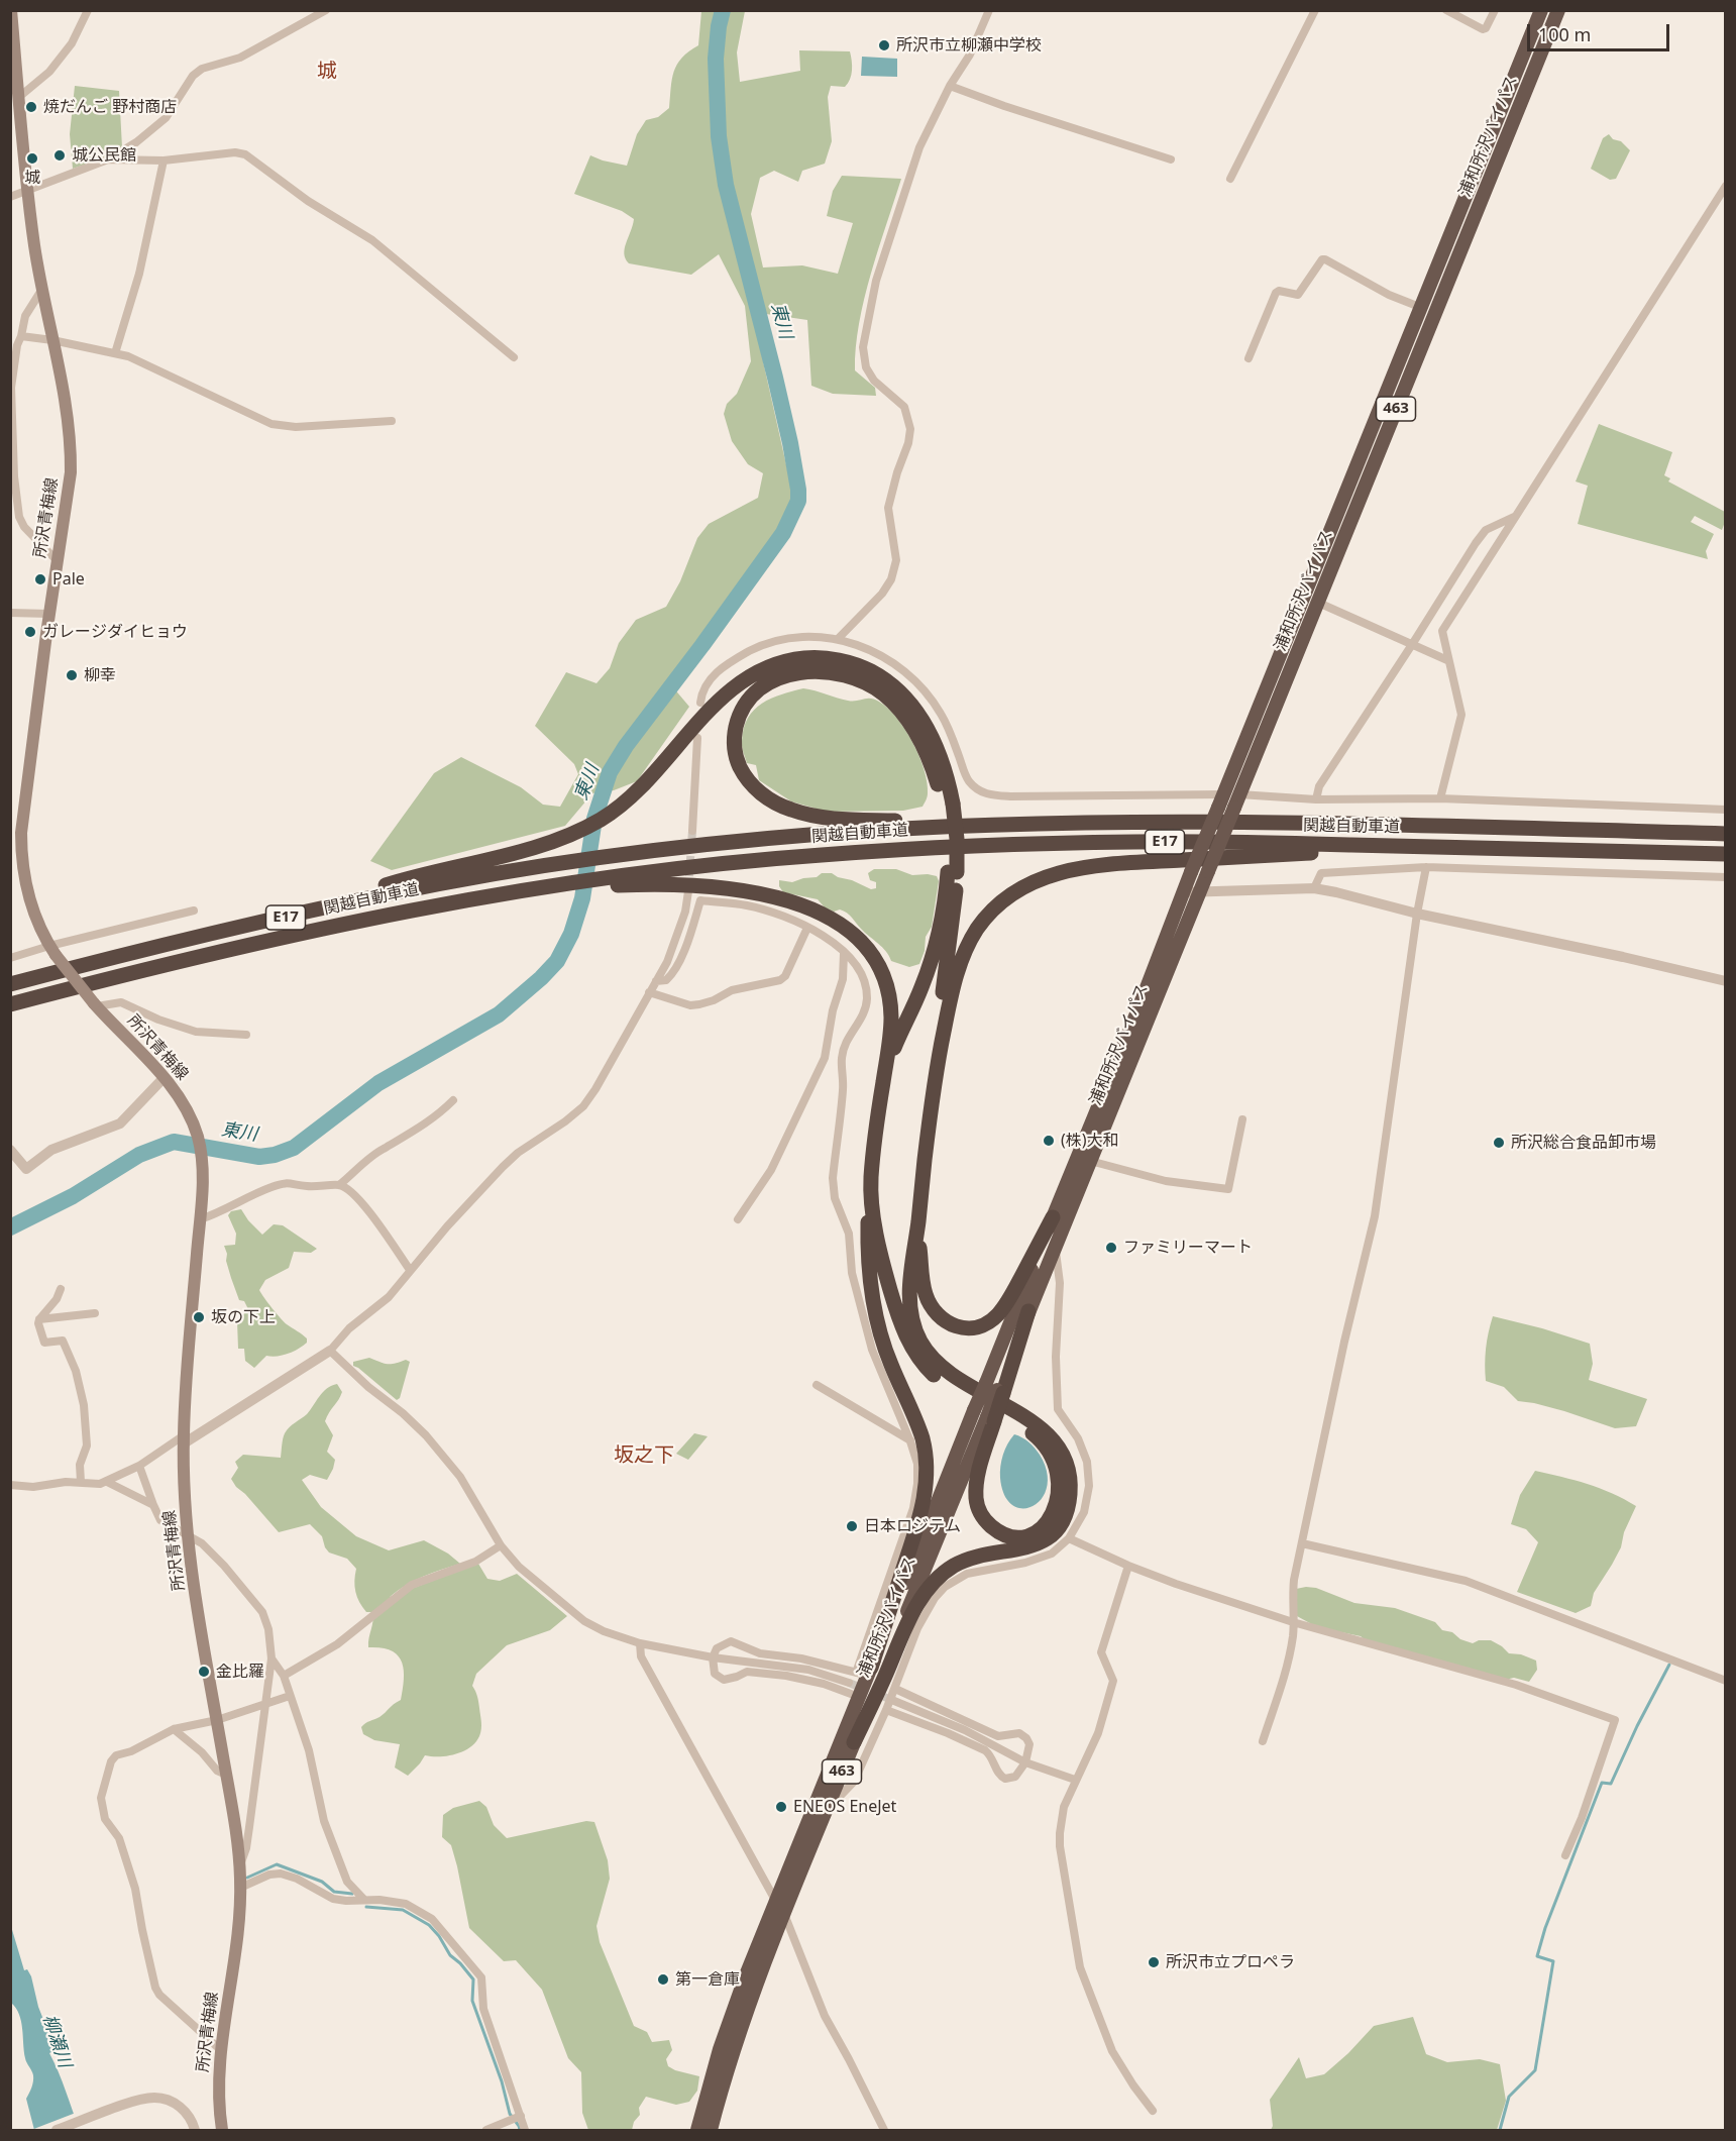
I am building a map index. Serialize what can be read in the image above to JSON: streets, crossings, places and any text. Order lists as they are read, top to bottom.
{
  "streets": {
    "highway": [
      "浦和所沢バイパス",
      "463",
      "関越自動車道",
      "E17"
    ],
    "main road": ["所沢青梅線"]
  },
  "districts": ["城", "坂之下"],
  "water": ["東川", "柳瀬川"],
  "places": [
    "所沢市立柳瀬中学校",
    "焼だんご 野村商店",
    "城公民館",
    "城",
    "Pale",
    "ガレージダイヒョウ",
    "柳幸",
    "(株)大和",
    "所沢総合食品卸市場",
    "ファミリーマート",
    "坂の下上",
    "日本ロジテム",
    "金比羅",
    "ENEOS EneJet",
    "所沢市立プロペラ",
    "第一倉庫"
  ],
  "scale_bar": "100 m"
}
